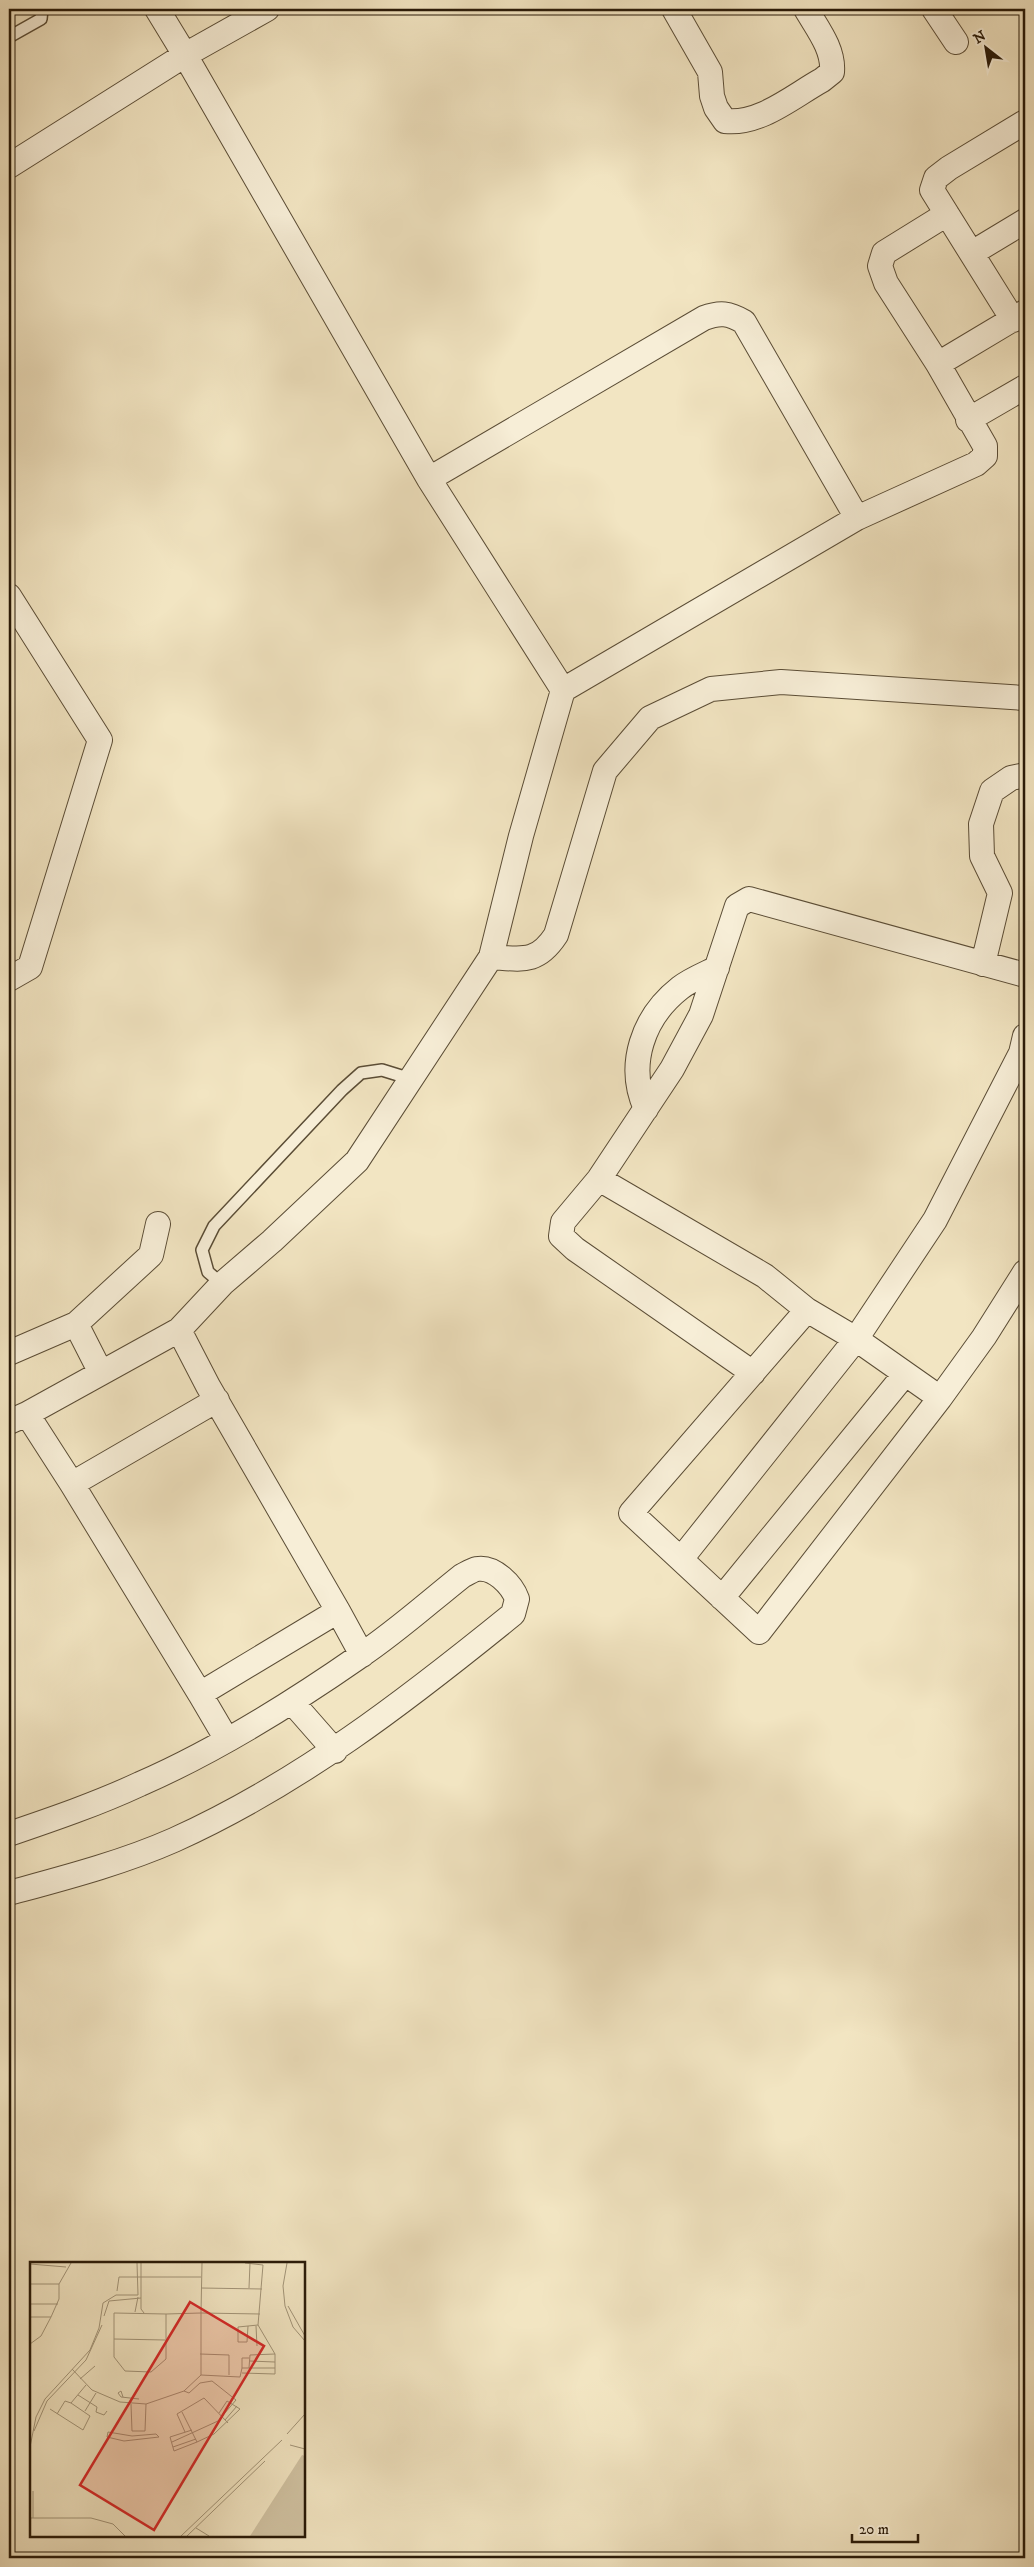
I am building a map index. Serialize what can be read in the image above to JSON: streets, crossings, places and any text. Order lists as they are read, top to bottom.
{
  "scale_bar": "20 m",
  "north": "top left"
}
